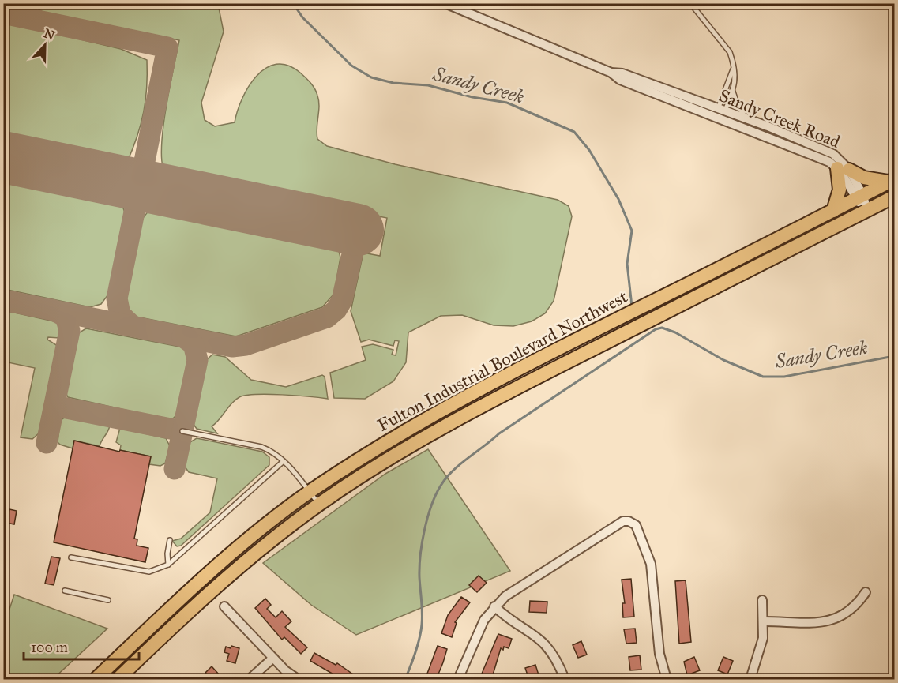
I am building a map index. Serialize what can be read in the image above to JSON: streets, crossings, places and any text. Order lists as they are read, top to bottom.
{
  "streets": {
    "main road": ["Fulton Industrial Boulevard Northwest"],
    "street": ["Sandy Creek Road"]
  },
  "crossings": [
    ["Sandy Creek Road", "Fulton Industrial Boulevard Northwest"]
  ],
  "water": ["Sandy Creek"],
  "scale_bar": "100 m",
  "north": "top"
}
